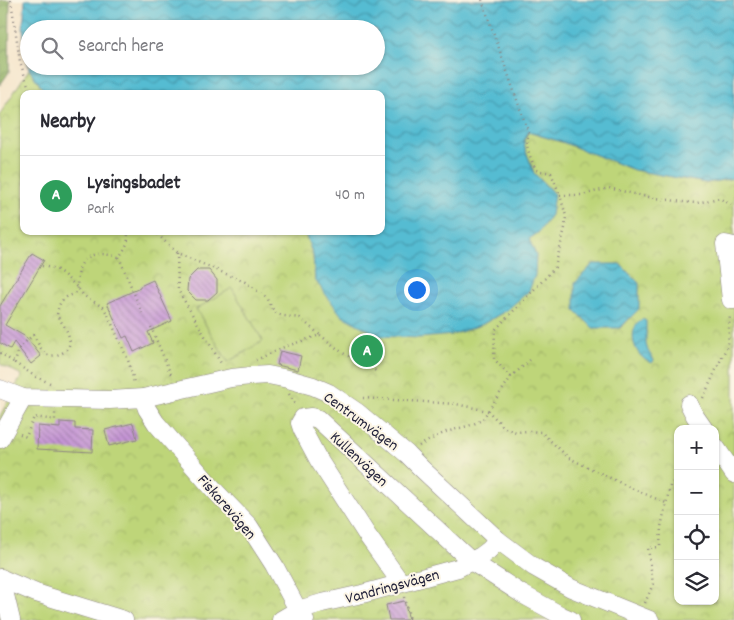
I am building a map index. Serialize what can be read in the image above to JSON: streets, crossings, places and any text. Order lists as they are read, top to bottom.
{
  "streets": {
    "street": [
      "Centrumvägen",
      "Kullenvägen",
      "Fiskarevägen",
      "Vandringsvägen"
    ]
  },
  "crossings": [
    ["Centrumvägen", "Fiskarevägen"],
    ["Centrumvägen", "Vandringsvägen"],
    ["Kullenvägen", "Vandringsvägen"],
    ["Fiskarevägen", "Vandringsvägen"]
  ],
  "page": {
    "search": "Search here",
    "heading": "Nearby",
    "list": [
      {
        "mark": "A",
        "name": "Lysingsbadet",
        "note": "Park",
        "value": "40 m"
      }
    ],
    "pins": "A",
    "map_buttons": ["+", "−"]
  }
}
